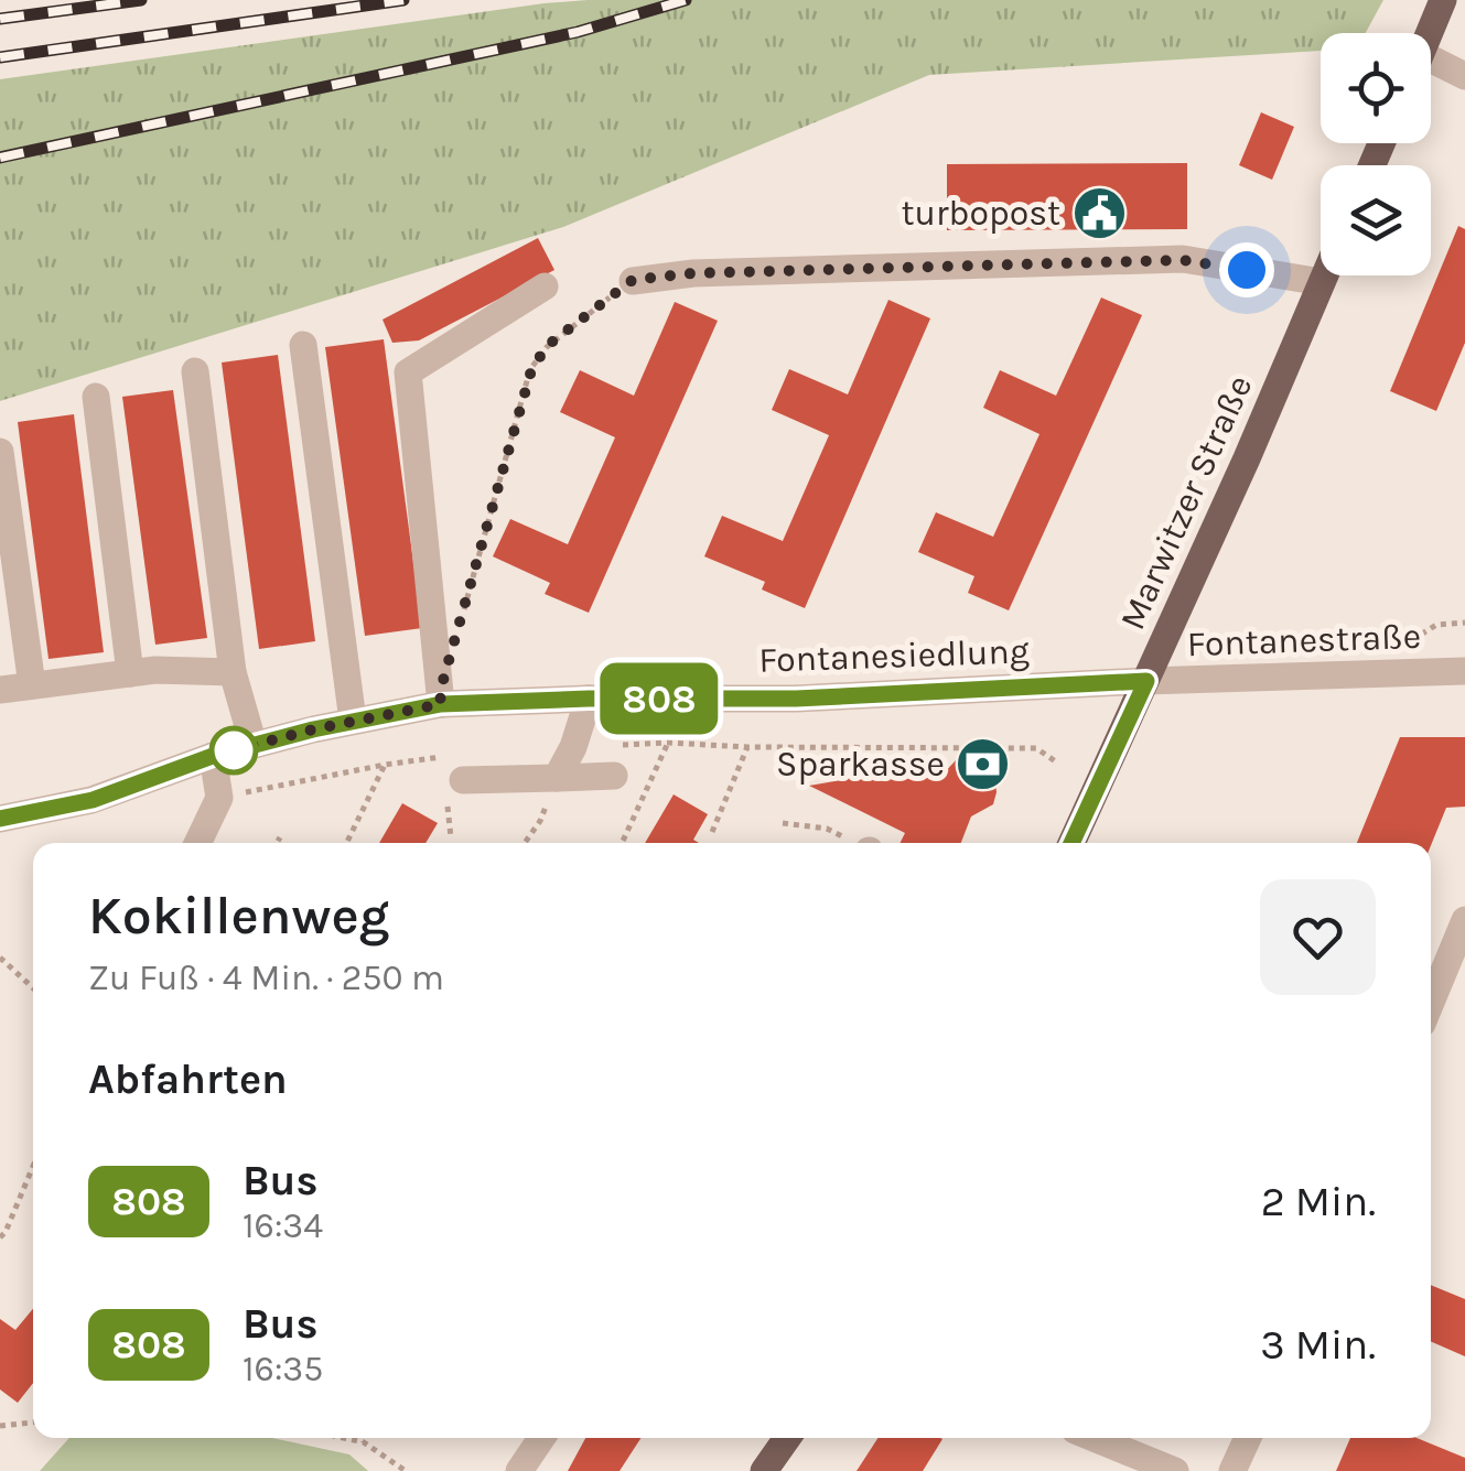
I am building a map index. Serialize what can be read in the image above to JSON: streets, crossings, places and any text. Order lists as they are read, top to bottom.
{
  "streets": {
    "main road": ["Marwitzer Straße"],
    "street": ["Fontanestraße", "Fontanesiedlung"]
  },
  "crossings": [
    ["Marwitzer Straße", "Fontanestraße"],
    ["Marwitzer Straße", "Fontanesiedlung"],
    ["Fontanestraße", "Fontanesiedlung"]
  ],
  "places": {
    "public building": ["turbopost"],
    "bank": ["Sparkasse"]
  },
  "lines": ["bus line 808"],
  "page": {
    "on_map": "808",
    "heading": [
      ["Kokillenweg", "Zu Fuß · 4 Min. · 250 m"],
      "Abfahrten"
    ],
    "list": [
      {
        "mark": "808",
        "name": "Bus",
        "note": "16:34",
        "value": "2 Min."
      },
      {
        "mark": "808",
        "name": "Bus",
        "note": "16:35",
        "value": "3 Min."
      }
    ]
  }
}
